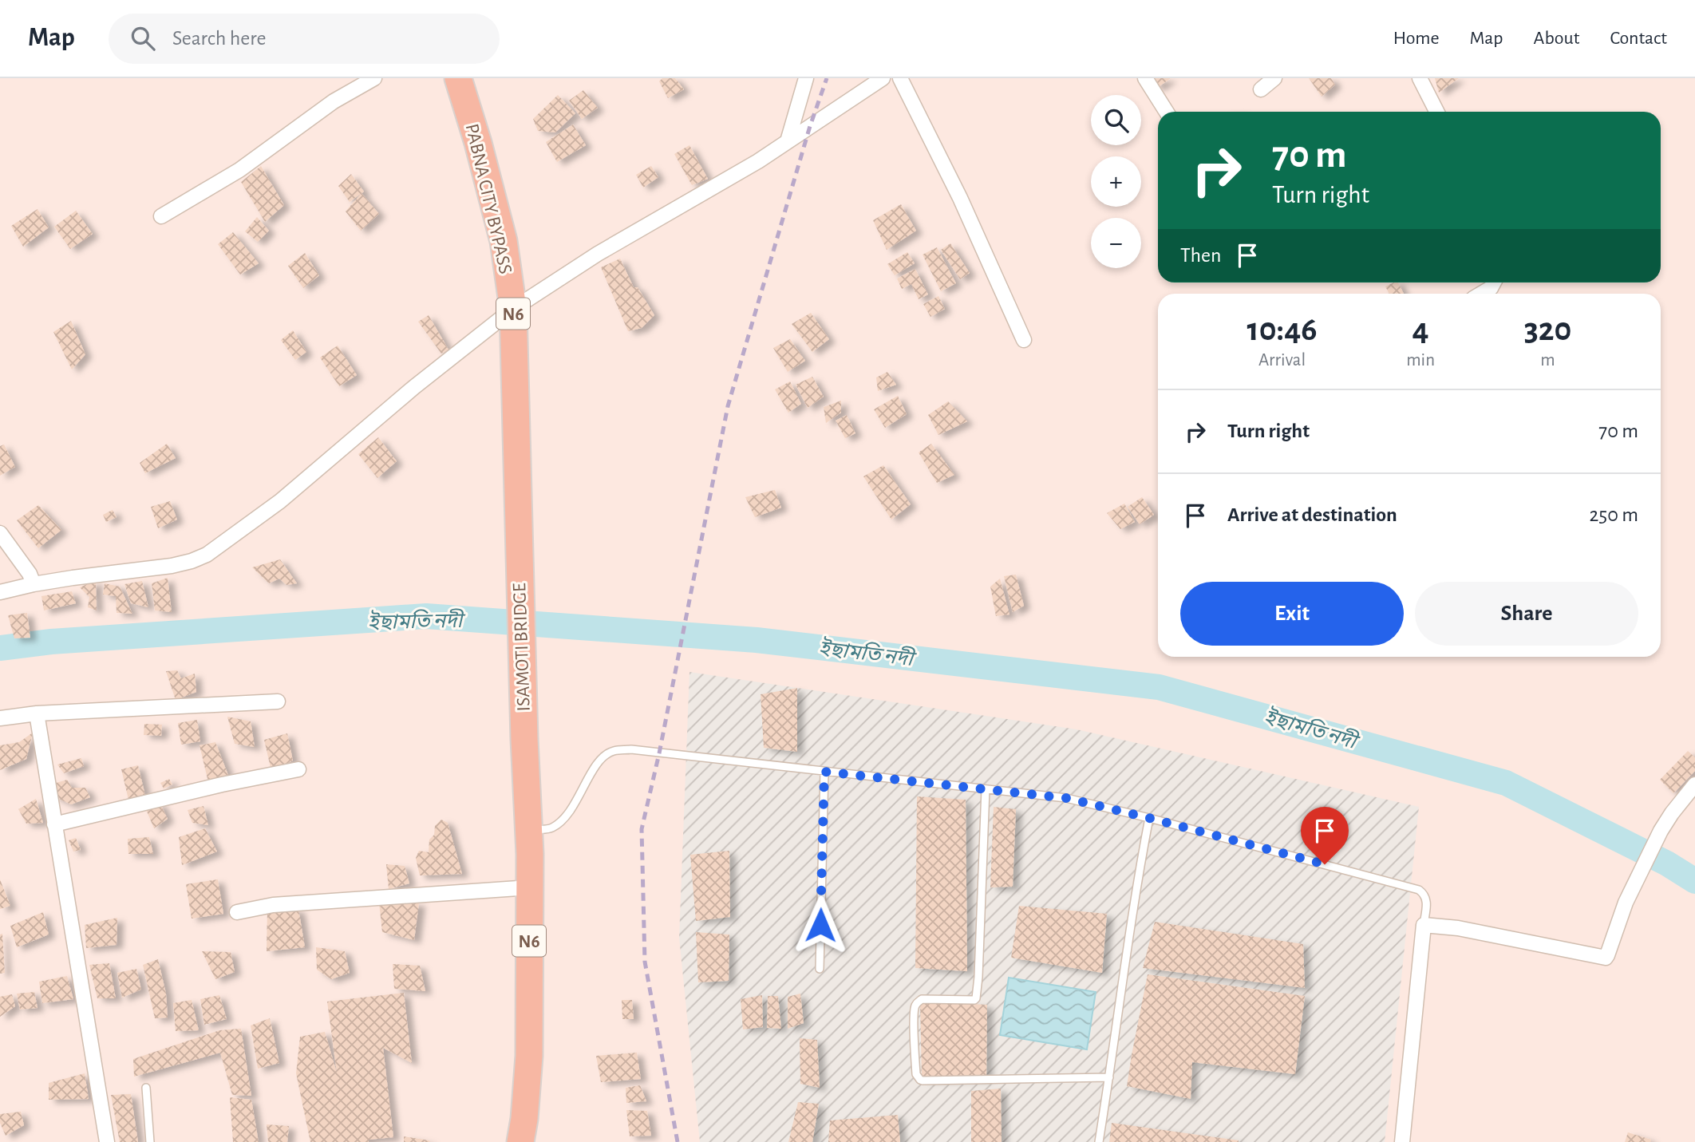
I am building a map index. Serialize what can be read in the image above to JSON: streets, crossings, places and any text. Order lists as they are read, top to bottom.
{
  "streets": {
    "highway": ["PABNA CITY BYPASS", "N6", "ISAMOTI BRIDGE"]
  },
  "crossings": [
    ["PABNA CITY BYPASS", "ISAMOTI BRIDGE"],
    ["N6", "ISAMOTI BRIDGE"]
  ],
  "water": ["ইছামতি নদী"],
  "page": {
    "header": "Map",
    "search": "Search here",
    "nav": [
      "Home",
      "Map",
      "About",
      "Contact"
    ],
    "map_buttons": ["+", "−"],
    "turn": ["70 m", "Turn right"],
    "then": "Then",
    "eta": [
      "10:46",
      "Arrival",
      "4",
      "min",
      "320",
      "m"
    ],
    "list": [
      {
        "name": "Turn right",
        "value": "70 m"
      },
      {
        "name": "Arrive at destination",
        "value": "250 m"
      }
    ],
    "buttons": ["Exit", "Share"]
  }
}
